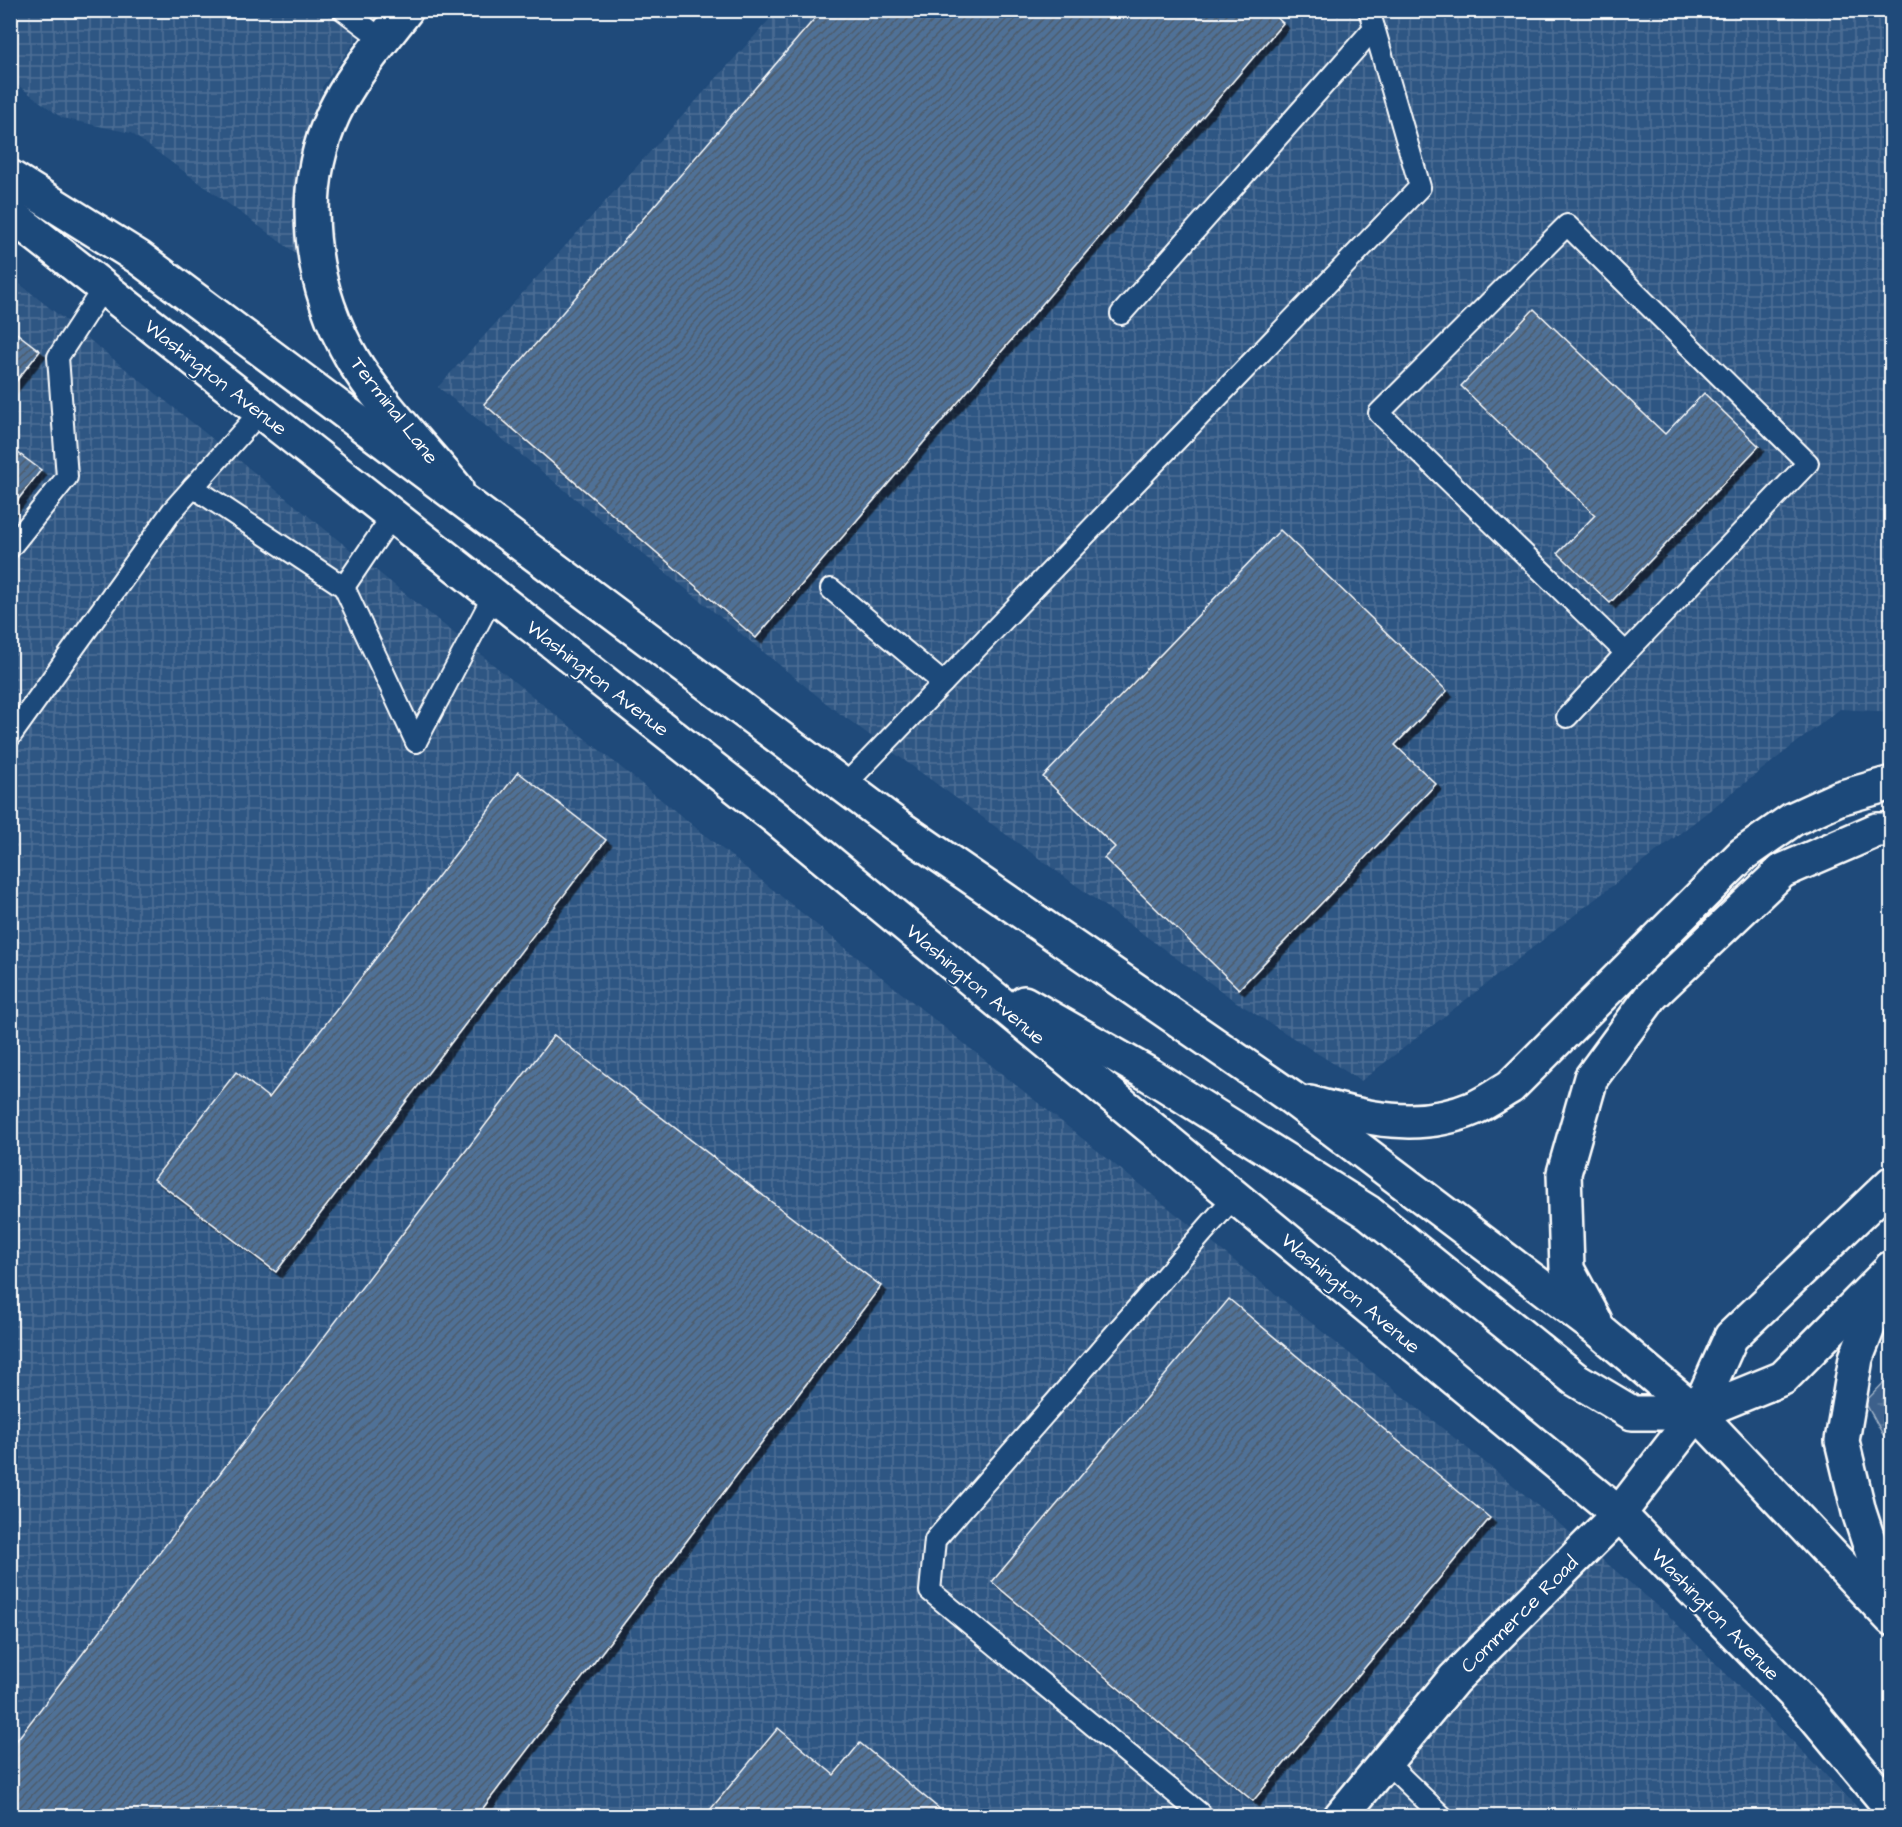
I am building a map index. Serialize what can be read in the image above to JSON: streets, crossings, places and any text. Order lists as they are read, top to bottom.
{
  "streets": {
    "main road": ["Washington Avenue", "Terminal Lane", "Commerce Road"]
  },
  "crossings": [
    ["Washington Avenue", "Commerce Road"]
  ]
}
